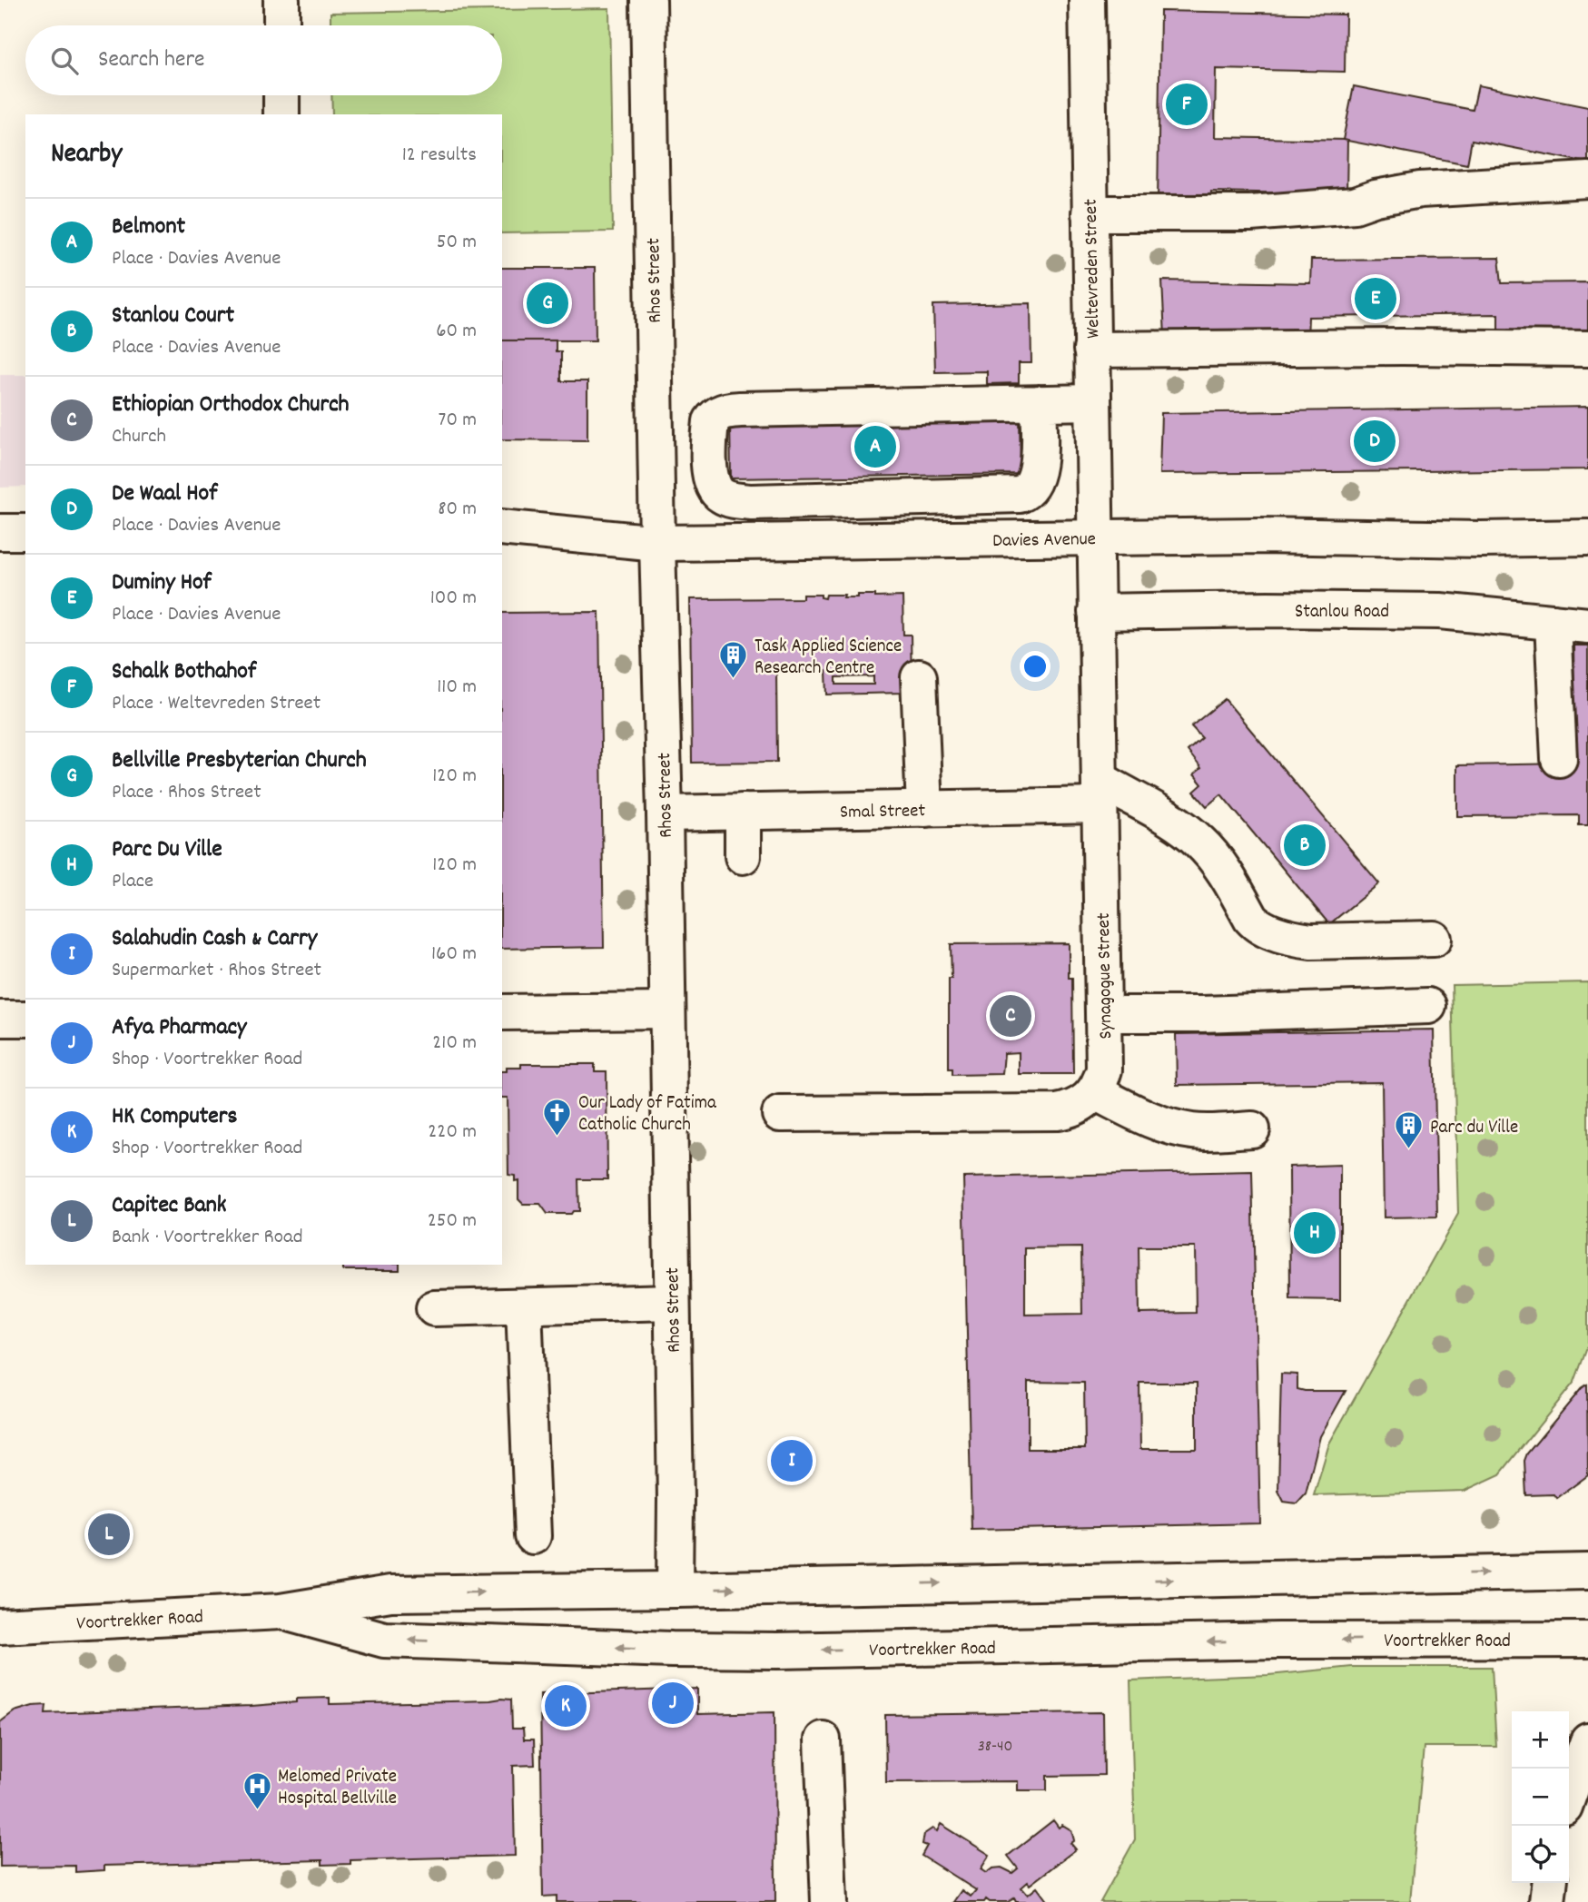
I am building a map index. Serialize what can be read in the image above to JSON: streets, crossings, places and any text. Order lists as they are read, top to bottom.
{
  "streets": {
    "street": [
      "Weltevreden Street",
      "Rhos Street",
      "Davies Avenue",
      "Stanlou Road",
      "Smal Street",
      "Synagogue Street",
      "Voortrekker Road"
    ]
  },
  "crossings": [
    ["Weltevreden Street", "Davies Avenue"],
    ["Weltevreden Street", "Synagogue Street"],
    ["Rhos Street", "Davies Avenue"],
    ["Rhos Street", "Smal Street"],
    ["Rhos Street", "Voortrekker Road"],
    ["Davies Avenue", "Synagogue Street"],
    ["Stanlou Road", "Synagogue Street"],
    ["Smal Street", "Synagogue Street"]
  ],
  "places": {
    "building": ["Task Applied Science Research Centre", "Parc du Ville"],
    "church": ["Our Lady of Fatima Catholic Church"],
    "hospital": ["Melomed Private Hospital Bellville"]
  },
  "house_numbers": ["38-40"],
  "page": {
    "search": "Search here",
    "pins": [
      "F",
      "E",
      "G",
      "D",
      "A",
      "B",
      "C",
      "H",
      "I",
      "L",
      "J",
      "K"
    ],
    "heading": ["Nearby", "12 results"],
    "list": [
      {
        "mark": "A",
        "name": "Belmont",
        "note": "Place · Davies Avenue",
        "value": "50 m"
      },
      {
        "mark": "B",
        "name": "Stanlou Court",
        "note": "Place · Davies Avenue",
        "value": "60 m"
      },
      {
        "mark": "C",
        "name": "Ethiopian Orthodox Church",
        "note": "Church",
        "value": "70 m"
      },
      {
        "mark": "D",
        "name": "De Waal Hof",
        "note": "Place · Davies Avenue",
        "value": "80 m"
      },
      {
        "mark": "E",
        "name": "Duminy Hof",
        "note": "Place · Davies Avenue",
        "value": "100 m"
      },
      {
        "mark": "F",
        "name": "Schalk Bothahof",
        "note": "Place · Weltevreden Street",
        "value": "110 m"
      },
      {
        "mark": "G",
        "name": "Bellville Presbyterian Church",
        "note": "Place · Rhos Street",
        "value": "120 m"
      },
      {
        "mark": "H",
        "name": "Parc Du Ville",
        "note": "Place",
        "value": "120 m"
      },
      {
        "mark": "I",
        "name": "Salahudin Cash & Carry",
        "note": "Supermarket · Rhos Street",
        "value": "160 m"
      },
      {
        "mark": "J",
        "name": "Afya Pharmacy",
        "note": "Shop · Voortrekker Road",
        "value": "210 m"
      },
      {
        "mark": "K",
        "name": "HK Computers",
        "note": "Shop · Voortrekker Road",
        "value": "220 m"
      },
      {
        "mark": "L",
        "name": "Capitec Bank",
        "note": "Bank · Voortrekker Road",
        "value": "250 m"
      }
    ],
    "map_buttons": ["+", "−"]
  }
}
